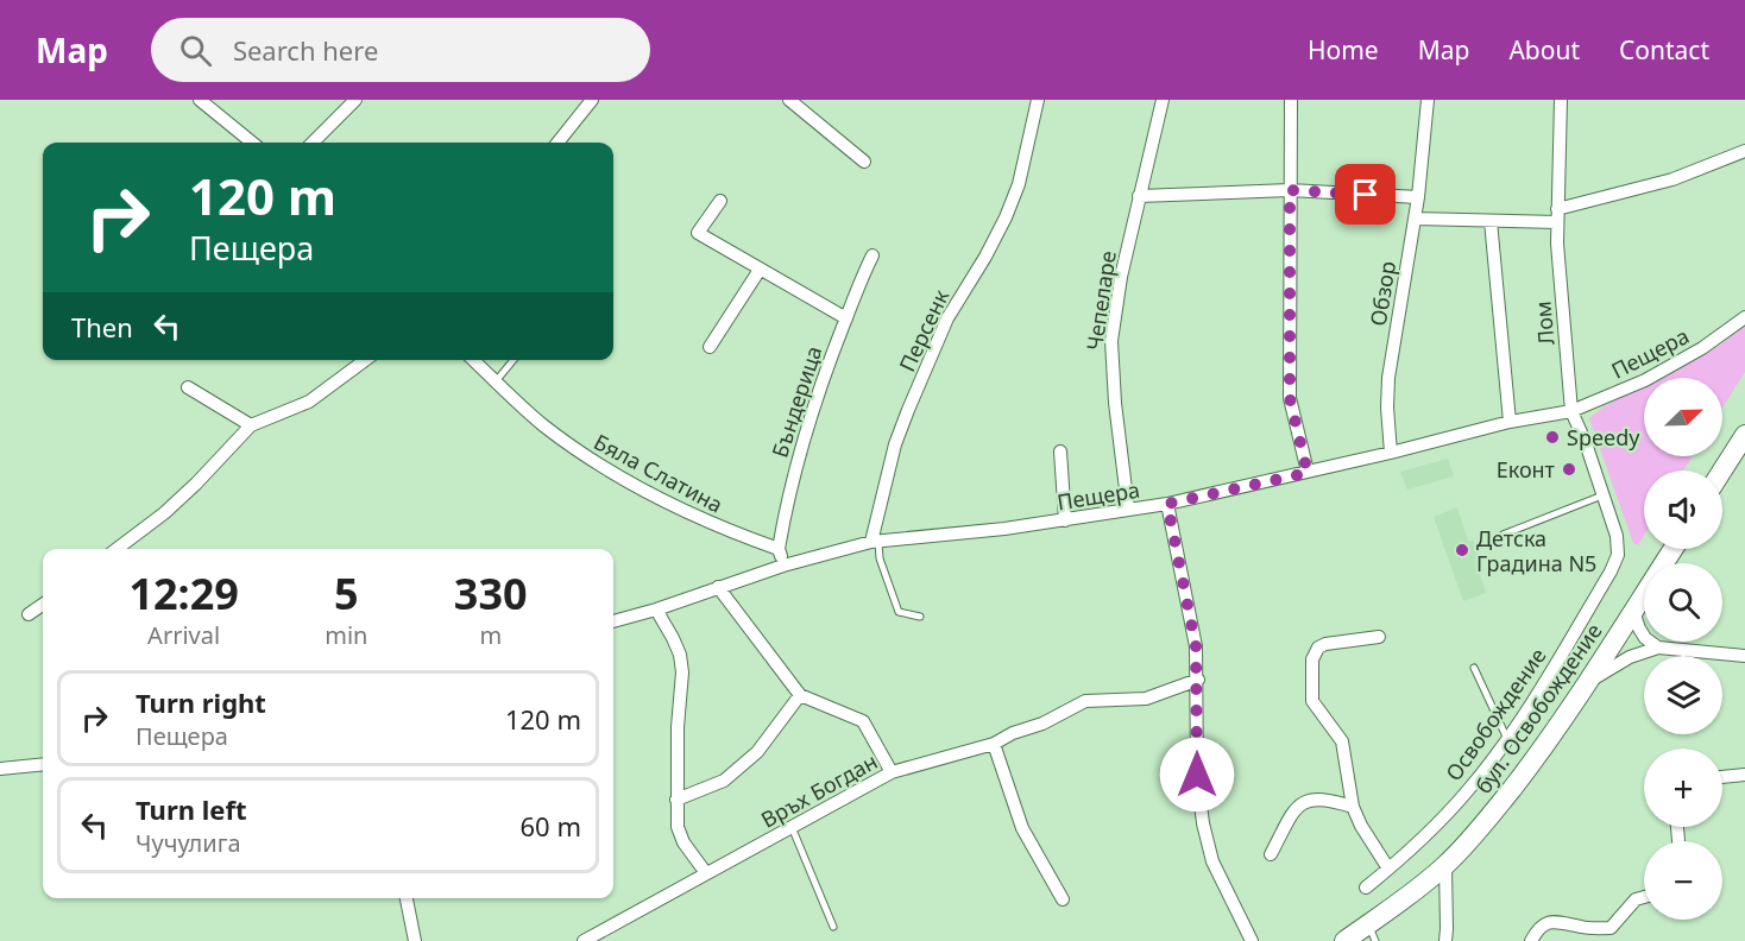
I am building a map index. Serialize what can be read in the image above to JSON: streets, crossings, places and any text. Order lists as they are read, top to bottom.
{
  "streets": {
    "main road": ["бул. Освобождение"],
    "street": [
      "Обзор",
      "Чепеларе",
      "Лом",
      "Персенк",
      "Пещера",
      "Бъндерица",
      "Бяла Слатина",
      "Освобождение",
      "Връх Богдан"
    ]
  },
  "crossings": [
    ["Обзор", "Пещера"],
    ["Чепеларе", "Пещера"],
    ["Лом", "Пещера"],
    ["Лом", "Освобождение"],
    ["Персенк", "Пещера"],
    ["Пещера", "Бъндерица"],
    ["Бъндерица", "Бяла Слатина"]
  ],
  "places": ["Speedy", "Еконт", "Детска Градина N5"],
  "north": "top right",
  "page": {
    "header": "Map",
    "search": "Search here",
    "nav": [
      "Home",
      "Map",
      "About",
      "Contact"
    ],
    "turn": ["120 m", "Пещера"],
    "then": "Then",
    "map_buttons": ["+", "−"],
    "eta": [
      "12:29",
      "Arrival",
      "5",
      "min",
      "330",
      "m"
    ],
    "list": [
      {
        "name": "Turn right",
        "note": "Пещера",
        "value": "120 m"
      },
      {
        "name": "Turn left",
        "note": "Чучулига",
        "value": "60 m"
      }
    ]
  }
}
